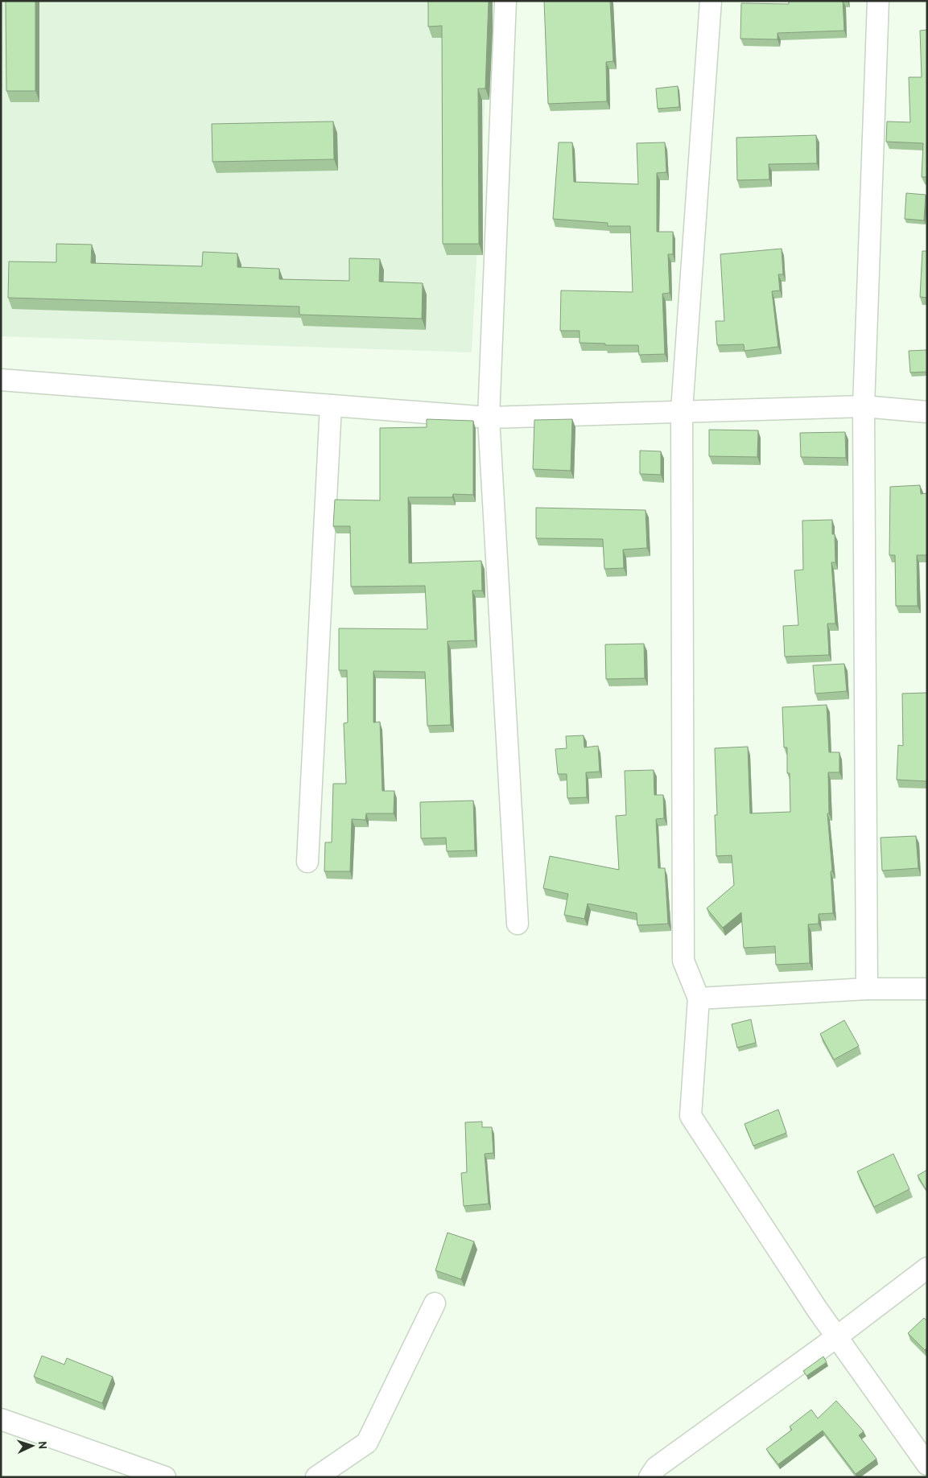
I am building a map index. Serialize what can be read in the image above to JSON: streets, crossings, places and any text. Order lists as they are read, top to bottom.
{
  "north": "right"
}
